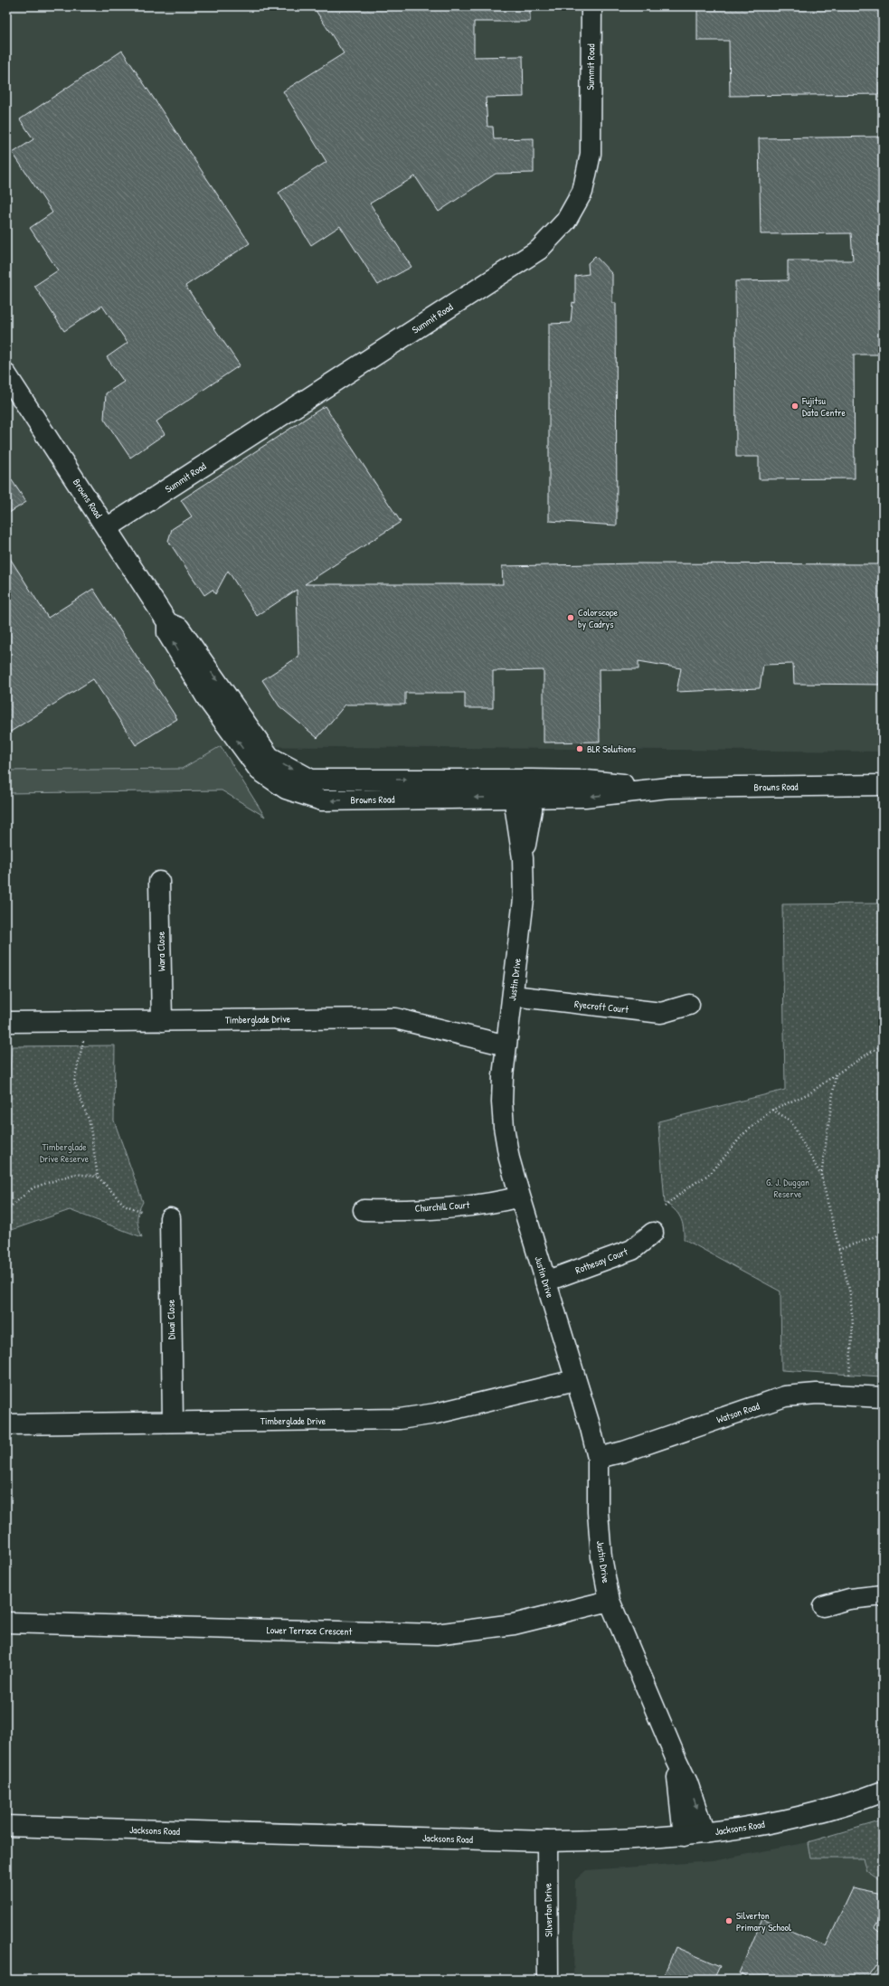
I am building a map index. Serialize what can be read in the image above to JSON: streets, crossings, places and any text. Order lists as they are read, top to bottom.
{
  "streets": {
    "street": [
      "Summit Road",
      "Browns Road",
      "Wara Close",
      "Justin Drive",
      "Ryecroft Court",
      "Timberglade Drive",
      "Churchill Court",
      "Rothesay Court",
      "Diwai Close",
      "Watson Road",
      "Lower Terrace Crescent",
      "Jacksons Road",
      "Silverton Drive"
    ]
  },
  "crossings": [
    ["Summit Road", "Browns Road"],
    ["Browns Road", "Justin Drive"],
    ["Wara Close", "Timberglade Drive"],
    ["Justin Drive", "Ryecroft Court"],
    ["Justin Drive", "Timberglade Drive"],
    ["Justin Drive", "Churchill Court"],
    ["Justin Drive", "Rothesay Court"],
    ["Justin Drive", "Watson Road"],
    ["Justin Drive", "Lower Terrace Crescent"],
    ["Justin Drive", "Jacksons Road"],
    ["Timberglade Drive", "Diwai Close"],
    ["Jacksons Road", "Silverton Drive"]
  ],
  "parks": ["Timberglade Drive Reserve", "G. J. Duggan Reserve"],
  "places": [
    "Fujitsu Data Centre",
    "Colorscope by Cadrys",
    "BLR Solutions",
    "Silverton Primary School"
  ]
}
